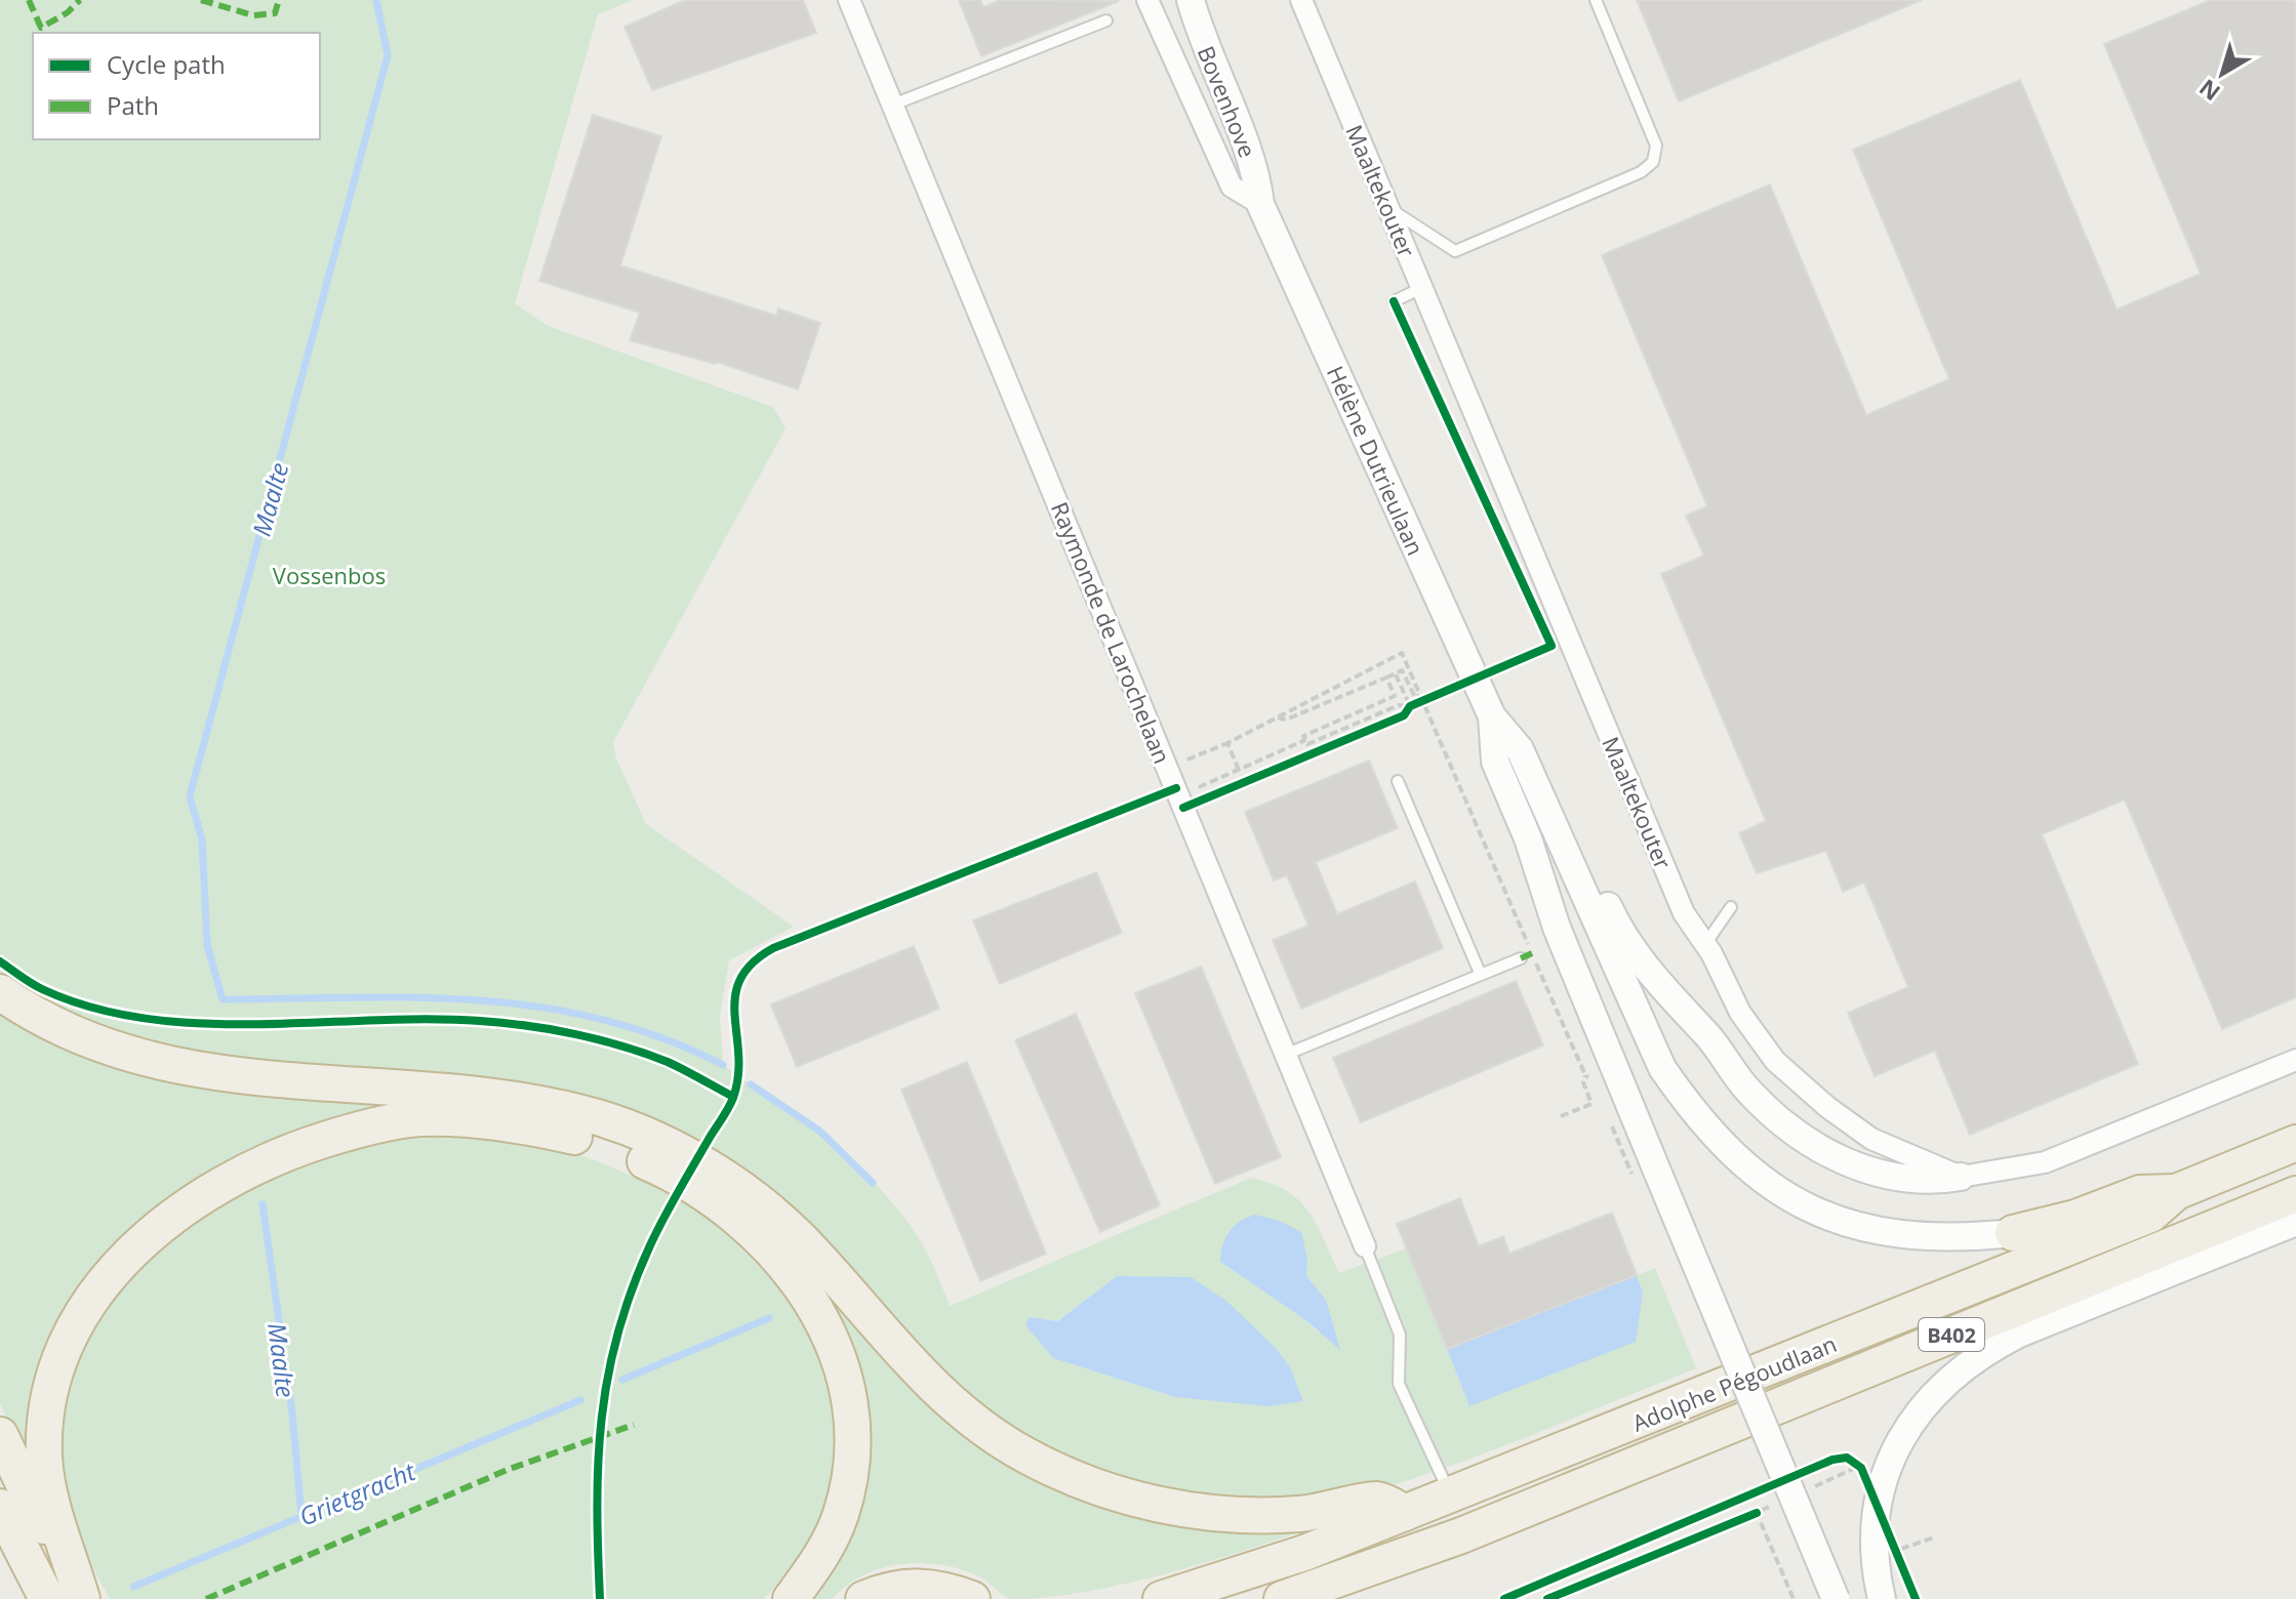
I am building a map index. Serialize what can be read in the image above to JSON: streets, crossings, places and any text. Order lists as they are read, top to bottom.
{
  "streets": {
    "highway": ["B402", "Adolphe Pégoudlaan"],
    "street": [
      "Bovenhove",
      "Maaltekouter",
      "Hélène Dutrieulaan",
      "Raymonde de Larochelaan"
    ]
  },
  "crossings": [
    ["Bovenhove", "Hélène Dutrieulaan"],
    ["Raymonde de Larochelaan", "Adolphe Pégoudlaan"]
  ],
  "water": ["Maalte", "Grietgracht"],
  "parks": ["Vossenbos"],
  "legend": ["Cycle path", "Path"],
  "north": "bottom left"
}
